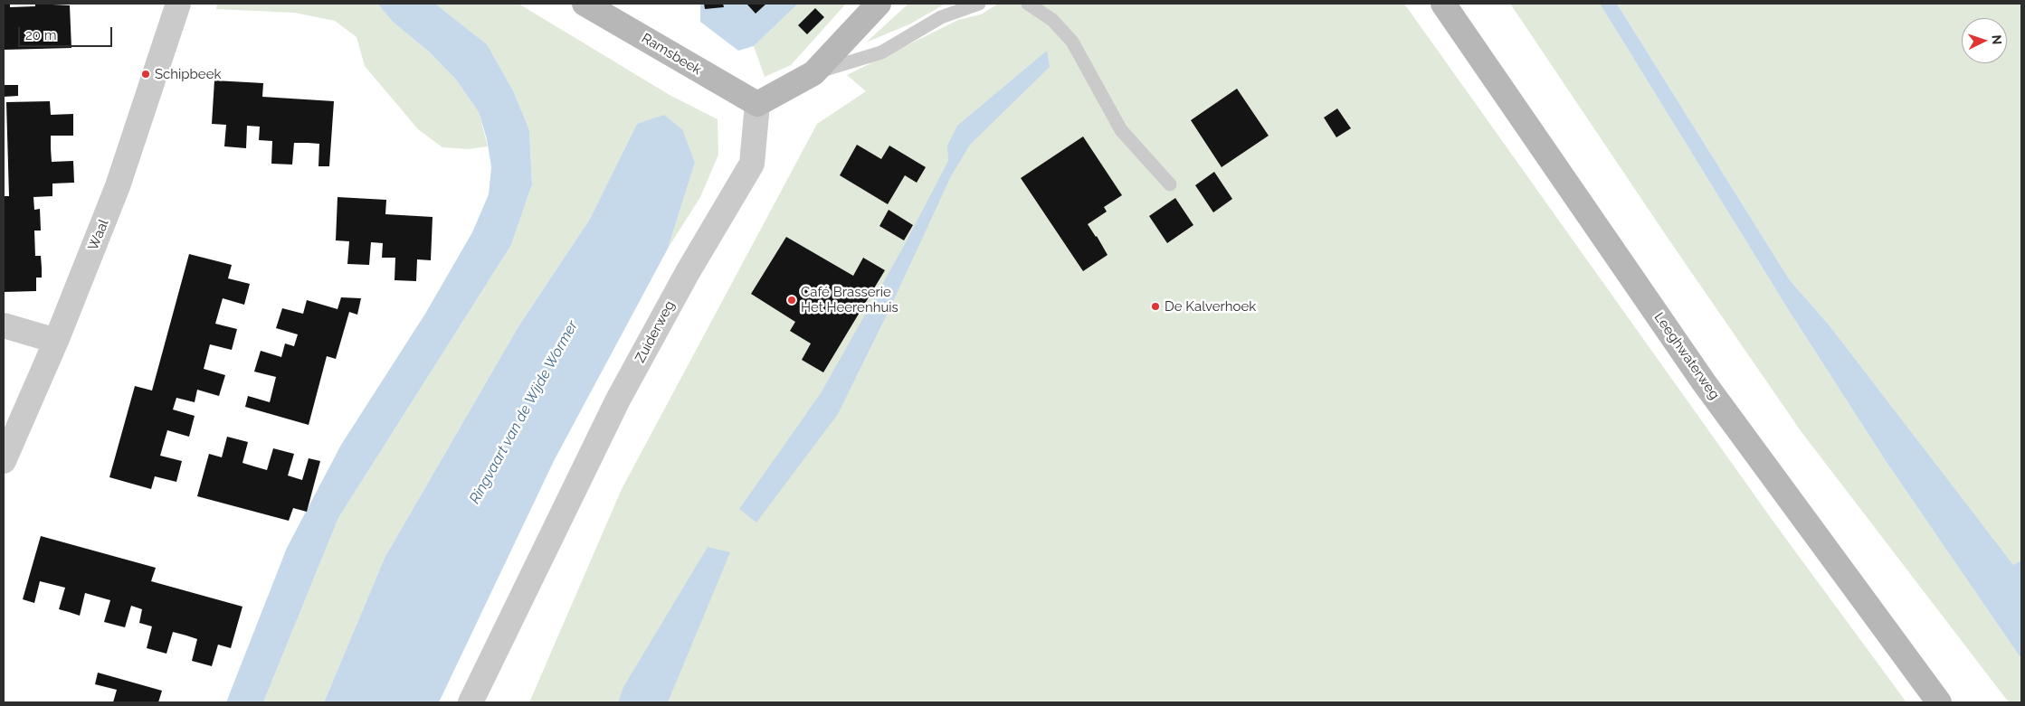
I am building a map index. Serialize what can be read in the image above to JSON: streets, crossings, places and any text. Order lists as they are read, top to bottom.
{
  "streets": {
    "main road": ["Ramsbeek", "Leeghwaterweg"],
    "street": ["Waal", "Zuiderweg"]
  },
  "crossings": [
    ["Ramsbeek", "Zuiderweg"]
  ],
  "water": ["Ringvaart van de Wijde Wormer"],
  "places": ["Schipbeek", "Café Brasserie Het Heerenhuis", "De Kalverhoek"],
  "scale_bar": "20 m",
  "north": "right"
}
